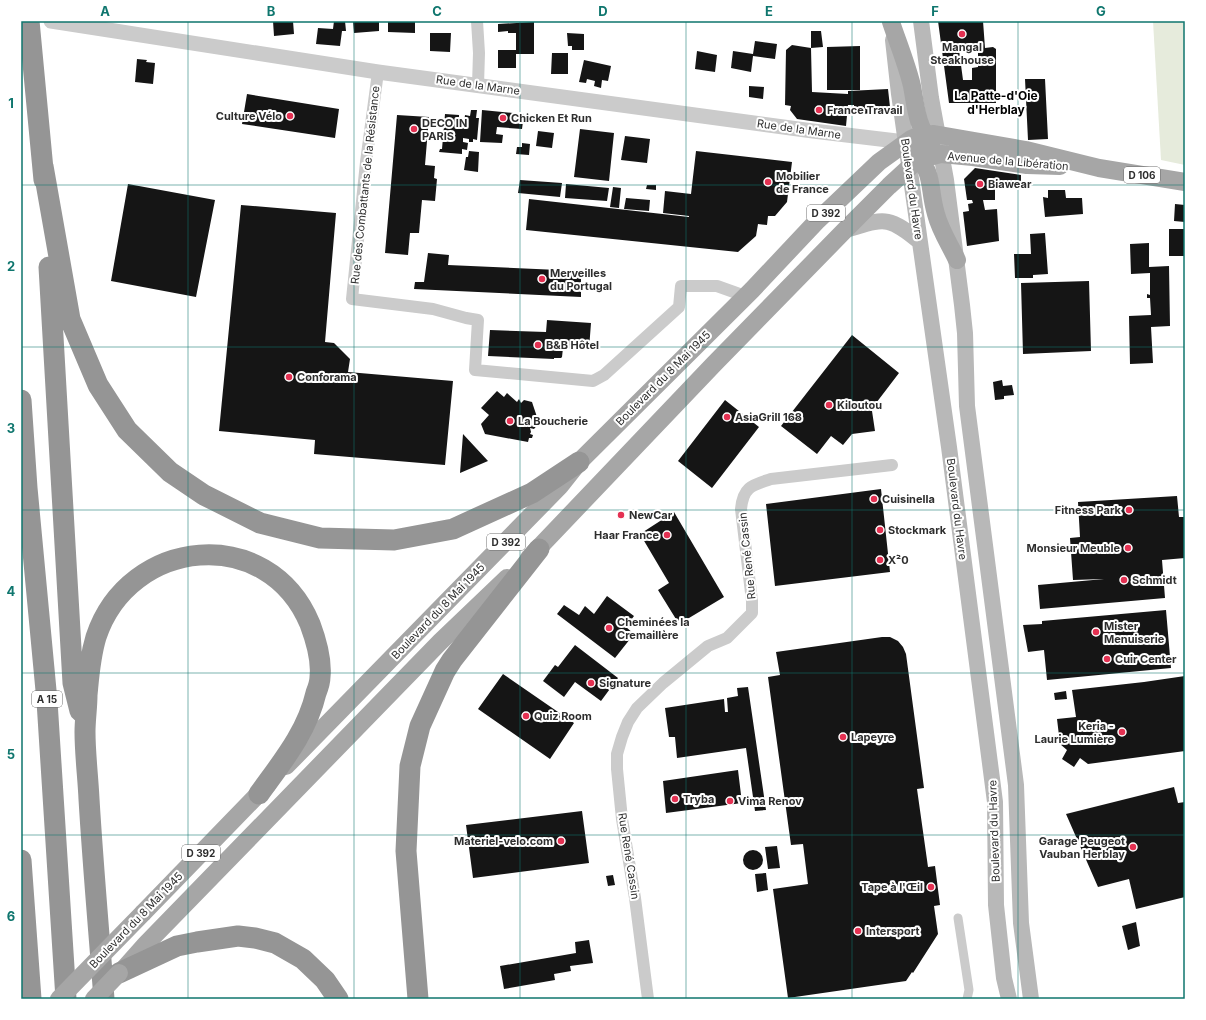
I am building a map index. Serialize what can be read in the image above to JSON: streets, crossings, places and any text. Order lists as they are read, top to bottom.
{
  "streets": {
    "highway": ["A 15"],
    "main road": [
      "Avenue de la Libération",
      "D 106",
      "Boulevard du Havre",
      "D 392",
      "Boulevard du 8 Mai 1945"
    ],
    "street": ["Rue de la Marne", "Rue des Combattants de la Résistance", "Rue René Cassin"]
  },
  "crossings": [
    ["Rue de la Marne", "Rue des Combattants de la Résistance"],
    ["Rue de la Marne", "Boulevard du Havre"],
    ["Rue de la Marne", "Boulevard du 8 Mai 1945"],
    ["Avenue de la Libération", "Boulevard du Havre"],
    ["Avenue de la Libération", "Boulevard du 8 Mai 1945"],
    ["Rue des Combattants de la Résistance", "Boulevard du 8 Mai 1945"],
    ["Boulevard du Havre", "Boulevard du 8 Mai 1945"]
  ],
  "districts": ["La Patte-d'Oie d'Herblay"],
  "places": [
    "Mangal Steakhouse",
    "France Travail",
    "Culture Vélo",
    "Chicken Et Run",
    "DECO IN PARIS",
    "Mobilier de France",
    "Biawear",
    "Merveilles du Portugal",
    "B&B Hôtel",
    "Conforama",
    "Kiloutou",
    "AsiaGrill 168",
    "La Boucherie",
    "Cuisinella",
    "Fitness Park",
    "NewCar",
    "Stockmark",
    "Haar France",
    "Monsieur Meuble",
    "X²0",
    "Schmidt",
    "Cheminées la Cremaillère",
    "Mister Menuiserie",
    "Cuir Center",
    "Signature",
    "Quiz Room",
    "Keria - Laurie Lumière",
    "Lapeyre",
    "Tryba",
    "Vima Renov",
    "Materiel-velo.com",
    "Garage Peugeot Vauban Herblay",
    "Tape à l'Œil",
    "Intersport"
  ],
  "grid": {
    "columns": [
      "A",
      "B",
      "C",
      "D",
      "E",
      "F",
      "G"
    ],
    "rows": [
      "1",
      "2",
      "3",
      "4",
      "5",
      "6"
    ]
  }
}
